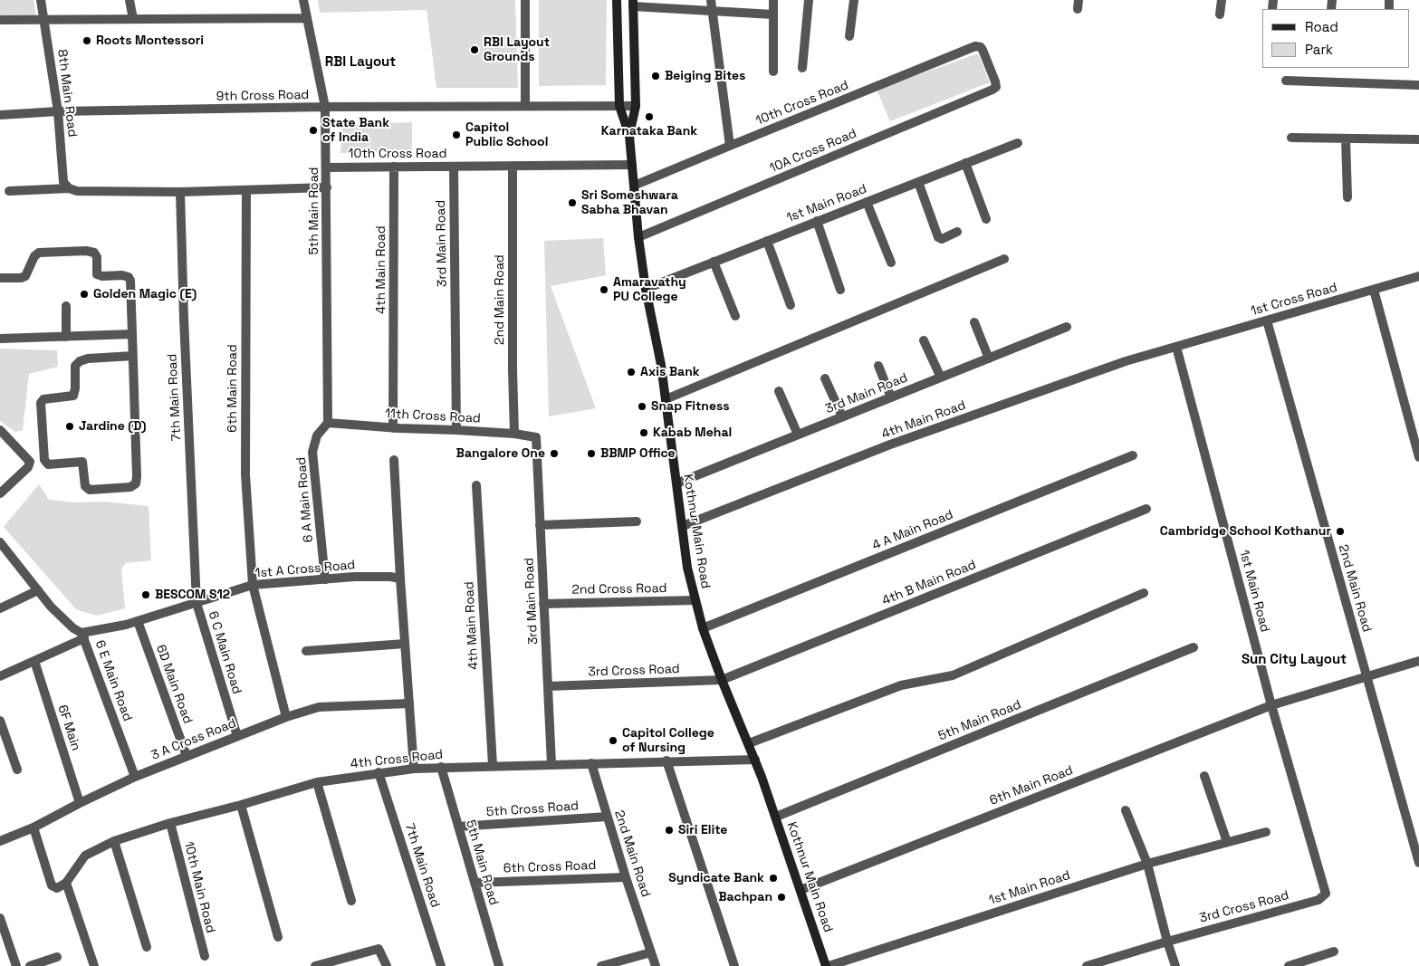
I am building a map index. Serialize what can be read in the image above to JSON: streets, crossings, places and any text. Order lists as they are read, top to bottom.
{
  "streets": {
    "main road": ["Kothnur Main Road"],
    "street": [
      "8th Main Road",
      "9th Cross Road",
      "10th Cross Road",
      "10A Cross Road",
      "1st Main Road",
      "5th Main Road",
      "3rd Main Road",
      "4th Main Road",
      "2nd Main Road",
      "1st Cross Road",
      "6th Main Road",
      "7th Main Road",
      "11th Cross Road",
      "6 A Main Road",
      "4 A Main Road",
      "1st A Cross Road",
      "4th B Main Road",
      "2nd Cross Road",
      "6 C Main Road",
      "3rd Cross Road",
      "6 E Main Road",
      "6D Main Road",
      "6F Main",
      "3 A Cross Road",
      "4th Cross Road",
      "5th Cross Road",
      "6th Cross Road",
      "10th Main Road"
    ]
  },
  "crossings": [
    ["8th Main Road", "9th Cross Road"],
    ["9th Cross Road", "5th Main Road"],
    ["9th Cross Road", "Kothnur Main Road"],
    ["10th Cross Road", "10A Cross Road"],
    ["10th Cross Road", "5th Main Road"],
    ["10th Cross Road", "3rd Main Road"],
    ["10th Cross Road", "4th Main Road"],
    ["10th Cross Road", "2nd Main Road"],
    ["10th Cross Road", "Kothnur Main Road"],
    ["10A Cross Road", "Kothnur Main Road"],
    ["1st Main Road", "4th Main Road"],
    ["1st Main Road", "1st Cross Road"],
    ["1st Main Road", "6th Main Road"],
    ["1st Main Road", "Kothnur Main Road"],
    ["1st Main Road", "3rd Cross Road"],
    ["5th Main Road", "11th Cross Road"],
    ["5th Main Road", "6 A Main Road"],
    ["5th Main Road", "Kothnur Main Road"],
    ["5th Main Road", "4th Cross Road"],
    ["5th Main Road", "5th Cross Road"],
    ["5th Main Road", "6th Cross Road"],
    ["3rd Main Road", "11th Cross Road"],
    ["3rd Main Road", "Kothnur Main Road"],
    ["3rd Main Road", "2nd Cross Road"],
    ["3rd Main Road", "3rd Cross Road"],
    ["3rd Main Road", "4th Cross Road"],
    ["4th Main Road", "1st Cross Road"],
    ["4th Main Road", "11th Cross Road"],
    ["4th Main Road", "Kothnur Main Road"],
    ["4th Main Road", "4th Cross Road"],
    ["2nd Main Road", "1st Cross Road"],
    ["2nd Main Road", "11th Cross Road"],
    ["2nd Main Road", "4th Cross Road"],
    ["2nd Main Road", "5th Cross Road"],
    ["2nd Main Road", "6th Cross Road"],
    ["6th Main Road", "Kothnur Main Road"],
    ["6th Main Road", "1st A Cross Road"],
    ["6th Main Road", "3 A Cross Road"],
    ["7th Main Road", "1st A Cross Road"],
    ["7th Main Road", "6 C Main Road"],
    ["7th Main Road", "4th Cross Road"],
    ["11th Cross Road", "6 A Main Road"],
    ["6 A Main Road", "1st A Cross Road"],
    ["4 A Main Road", "Kothnur Main Road"],
    ["Kothnur Main Road", "4th B Main Road"],
    ["Kothnur Main Road", "2nd Cross Road"],
    ["Kothnur Main Road", "3rd Cross Road"],
    ["Kothnur Main Road", "4th Cross Road"],
    ["1st A Cross Road", "6 C Main Road"],
    ["1st A Cross Road", "6 E Main Road"],
    ["1st A Cross Road", "6D Main Road"],
    ["1st A Cross Road", "6F Main"],
    ["4th B Main Road", "3rd Cross Road"],
    ["6 C Main Road", "3 A Cross Road"],
    ["6 E Main Road", "3 A Cross Road"],
    ["6D Main Road", "3 A Cross Road"],
    ["6F Main", "3 A Cross Road"],
    ["4th Cross Road", "10th Main Road"]
  ],
  "districts": ["RBI Layout", "Sun City Layout"],
  "places": [
    "Roots Montessori",
    "RBI Layout Grounds",
    "Beiging Bites",
    "Karnataka Bank",
    "State Bank of India",
    "Capitol Public School",
    "Sri Someshwara Sabha Bhavan",
    "Amaravathy PU College",
    "Golden Magic (E)",
    "Axis Bank",
    "Snap Fitness",
    "Jardine (D)",
    "Kabab Mehal",
    "Bangalore One",
    "BBMP Office",
    "Cambridge School Kothanur",
    "BESCOM S12",
    "Capitol College of Nursing",
    "Siri Elite",
    "Syndicate Bank",
    "Bachpan"
  ],
  "legend": ["Road", "Park"]
}
